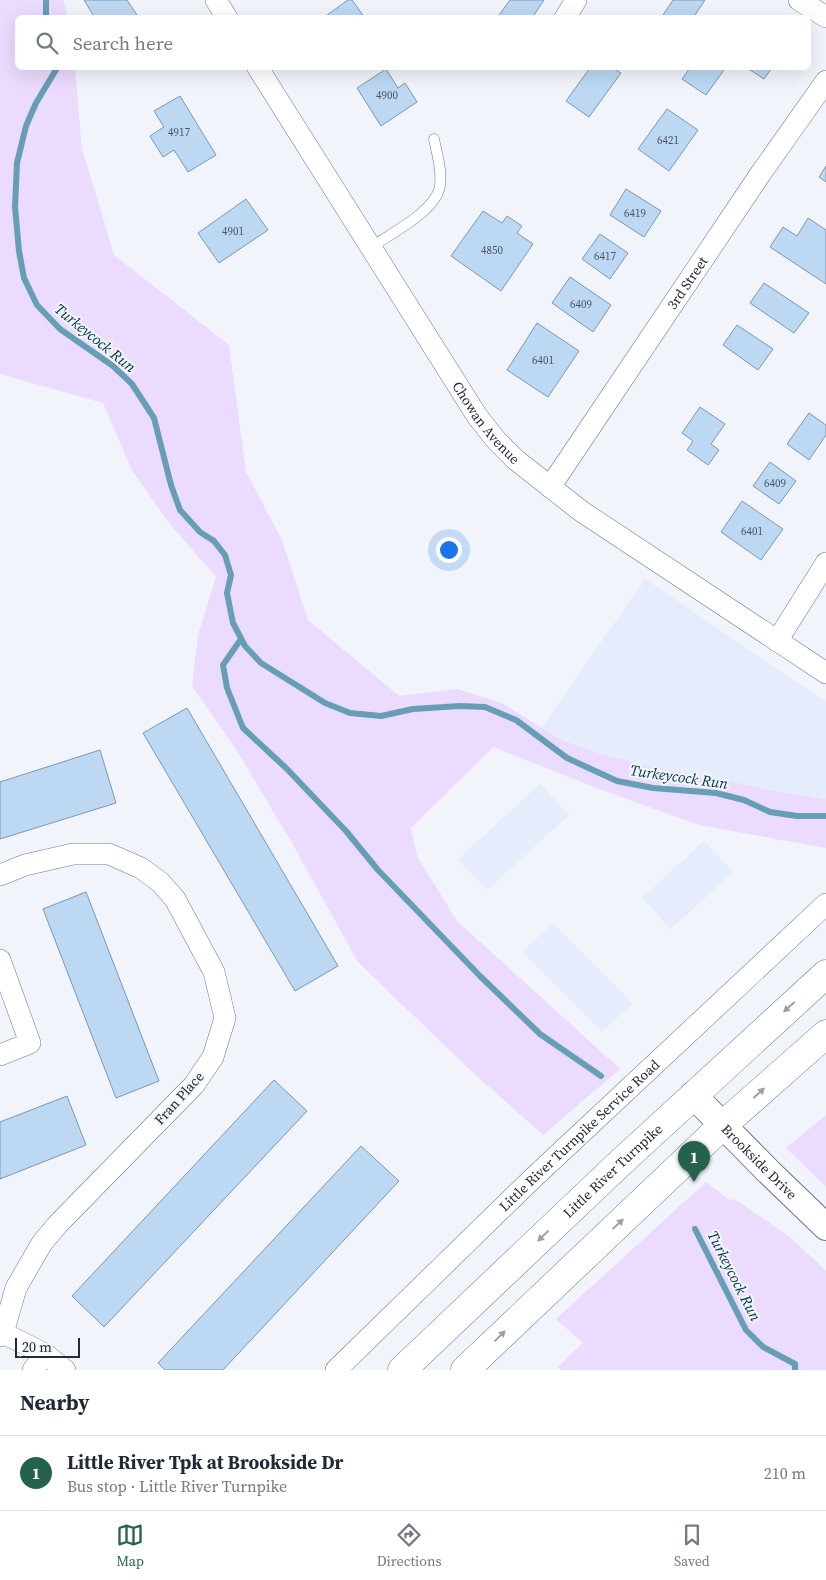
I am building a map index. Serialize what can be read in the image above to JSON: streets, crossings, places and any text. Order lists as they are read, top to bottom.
{
  "streets": {
    "main road": ["Little River Turnpike"],
    "street": [
      "3rd Street",
      "Chowan Avenue",
      "Fran Place",
      "Little River Turnpike Service Road",
      "Brookside Drive"
    ]
  },
  "crossings": [
    ["3rd Street", "Chowan Avenue"],
    ["Brookside Drive", "Little River Turnpike"]
  ],
  "water": ["Turkeycock Run"],
  "house_numbers": [
    "4900",
    "4917",
    "6421",
    "6419",
    "4901",
    "4850",
    "6417",
    "6409",
    "6401",
    "6409",
    "6401"
  ],
  "scale_bar": "20 m",
  "page": {
    "search": "Search here",
    "pins": "1",
    "scale": "20 m",
    "heading": "Nearby",
    "list": [
      {
        "mark": "1",
        "name": "Little River Tpk at Brookside Dr",
        "note": "Bus stop · Little River Turnpike",
        "value": "210 m"
      }
    ],
    "nav": ["Map", "Directions", "Saved"]
  }
}
